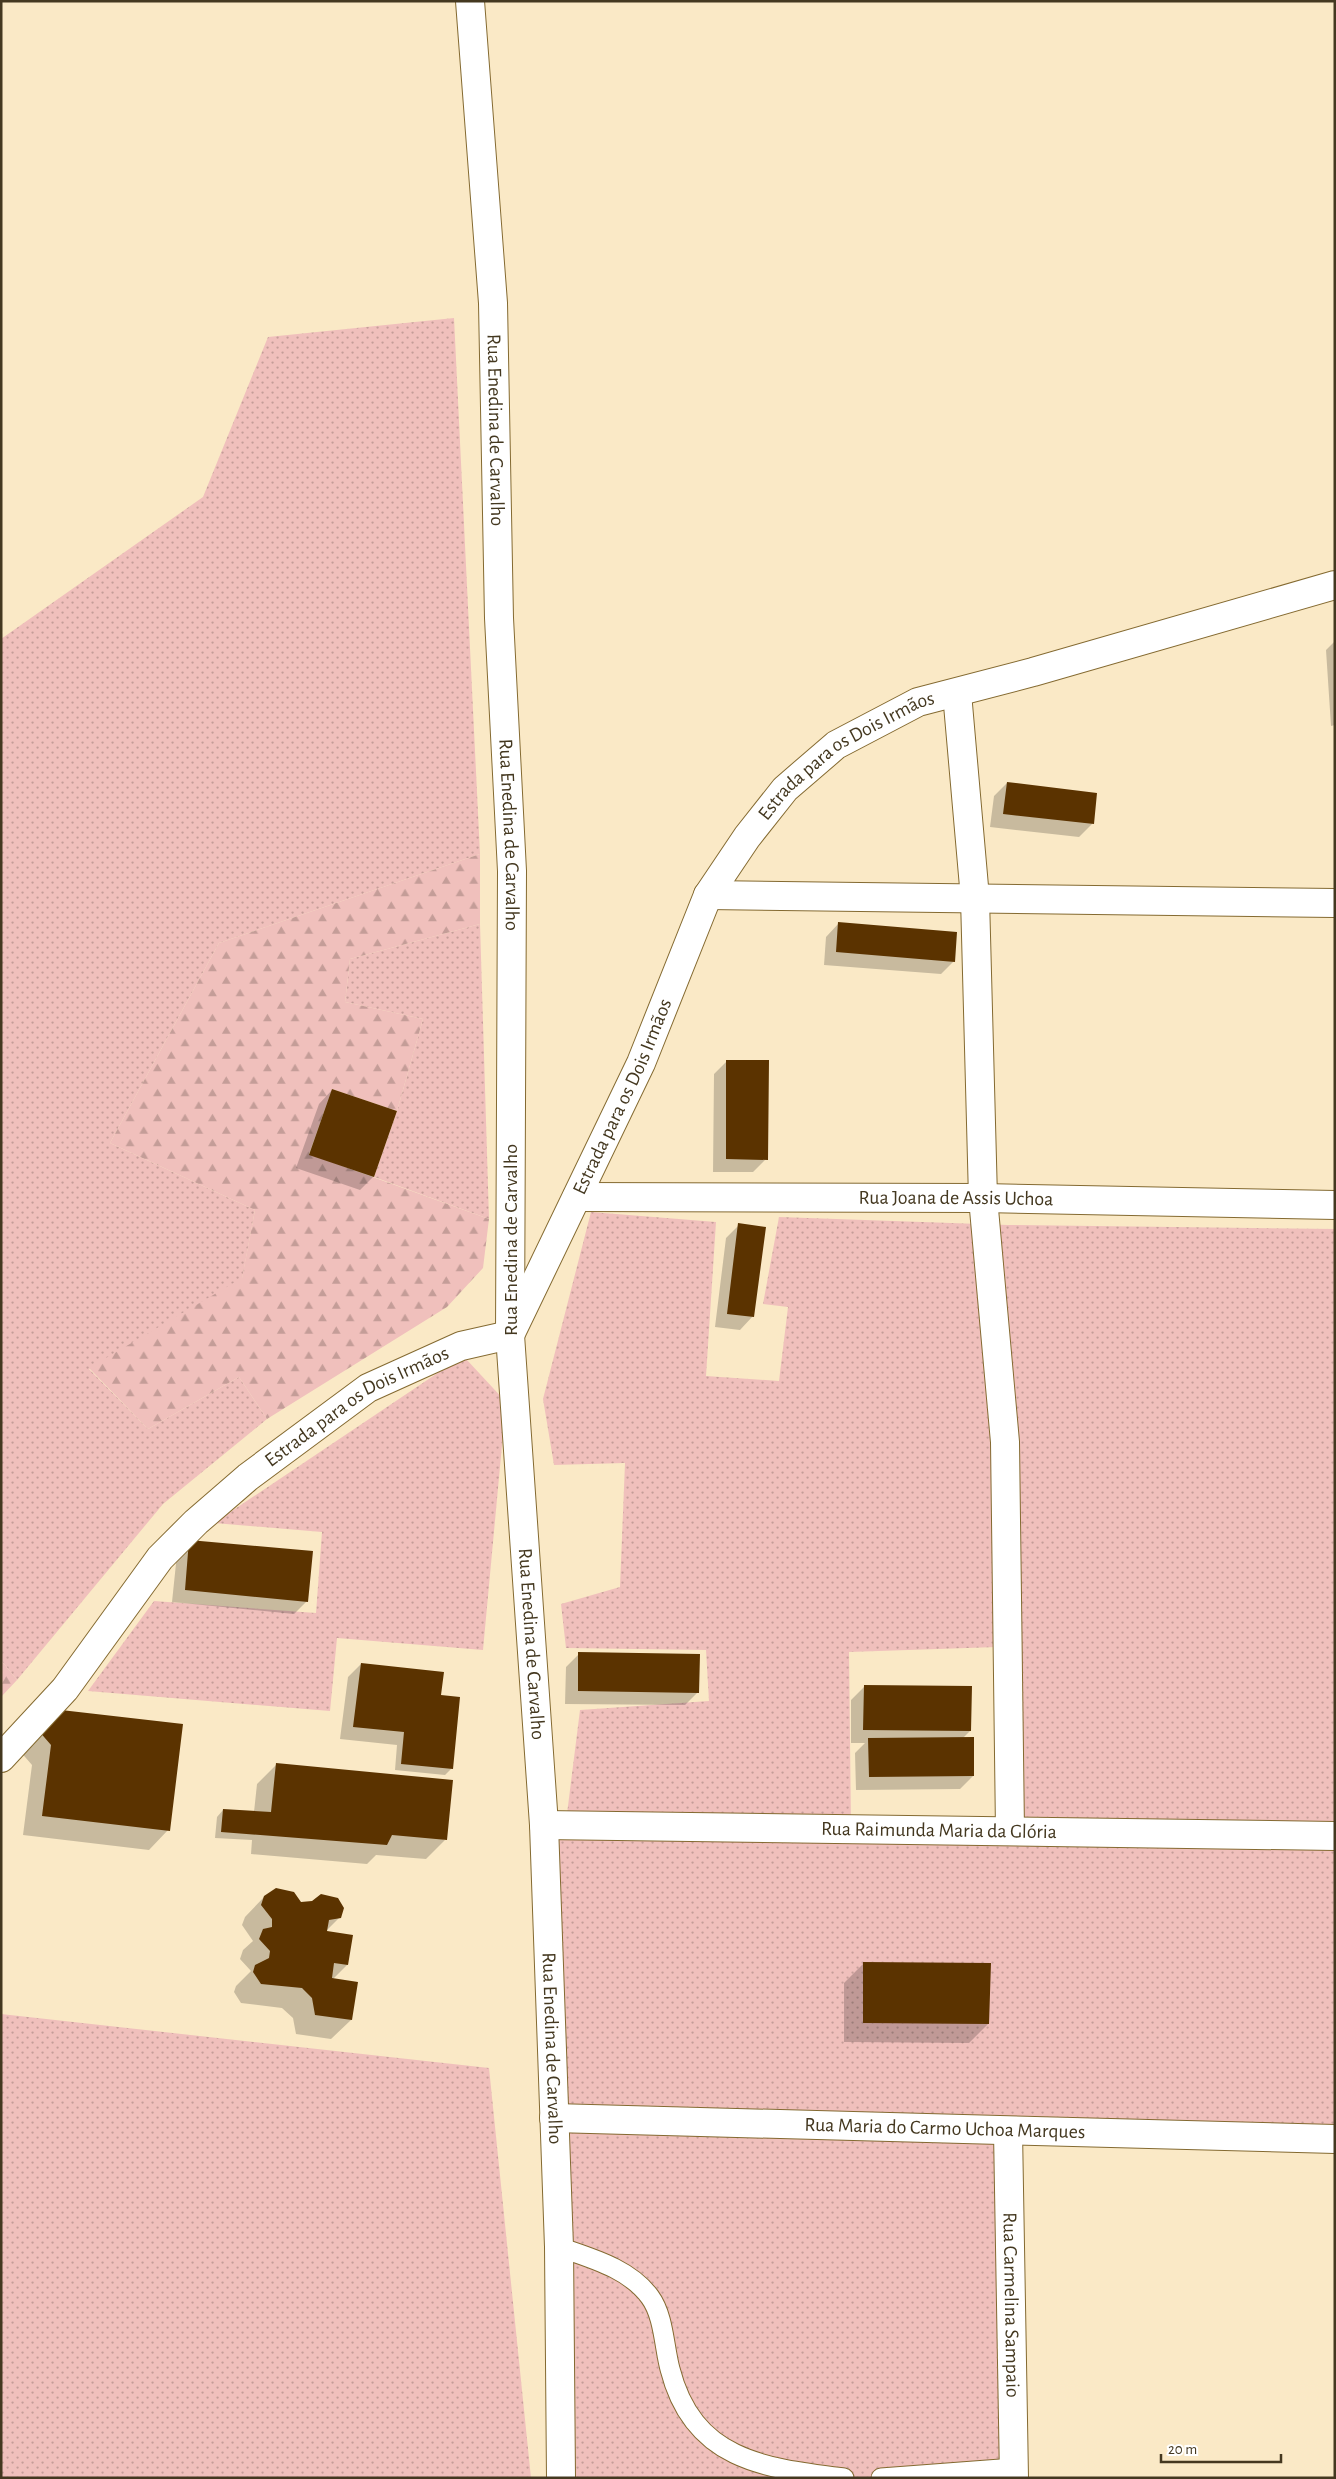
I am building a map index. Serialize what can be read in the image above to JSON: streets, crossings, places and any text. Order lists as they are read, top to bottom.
{
  "streets": {
    "street": [
      "Rua Enedina de Carvalho",
      "Estrada para os Dois Irmãos",
      "Rua Joana de Assis Uchoa",
      "Rua Raimunda Maria da Glória",
      "Rua Maria do Carmo Uchoa Marques",
      "Rua Carmelina Sampaio"
    ]
  },
  "crossings": [
    ["Rua Enedina de Carvalho", "Estrada para os Dois Irmãos"],
    ["Rua Enedina de Carvalho", "Rua Raimunda Maria da Glória"],
    ["Rua Enedina de Carvalho", "Rua Maria do Carmo Uchoa Marques"],
    ["Estrada para os Dois Irmãos", "Rua Joana de Assis Uchoa"],
    ["Rua Maria do Carmo Uchoa Marques", "Rua Carmelina Sampaio"]
  ],
  "scale_bar": "20 m"
}
